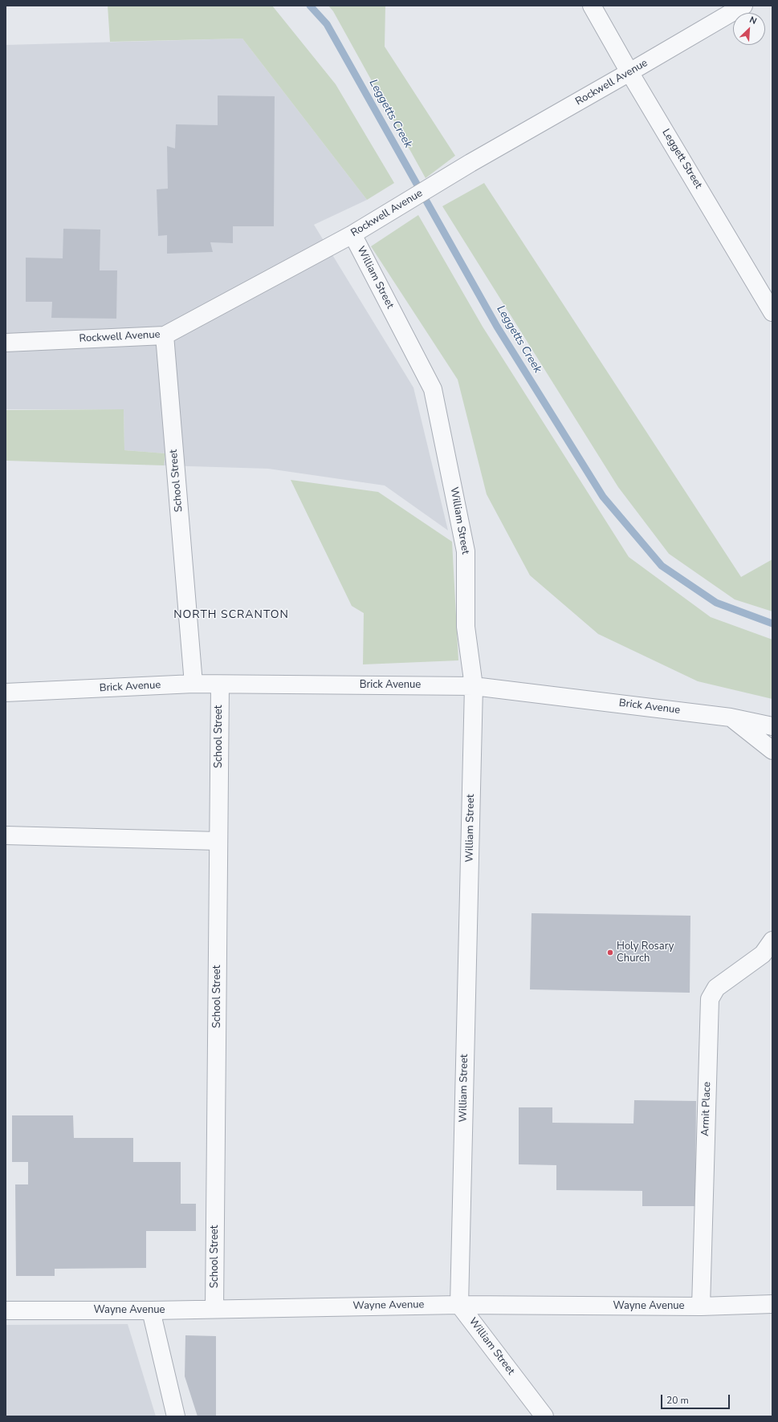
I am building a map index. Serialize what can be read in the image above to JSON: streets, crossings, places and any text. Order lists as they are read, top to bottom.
{
  "streets": {
    "street": [
      "Rockwell Avenue",
      "Leggett Street",
      "William Street",
      "School Street",
      "Brick Avenue",
      "Armit Place",
      "Wayne Avenue"
    ]
  },
  "crossings": [
    ["Rockwell Avenue", "Leggett Street"],
    ["Rockwell Avenue", "William Street"],
    ["Rockwell Avenue", "School Street"],
    ["William Street", "Brick Avenue"],
    ["William Street", "Wayne Avenue"],
    ["School Street", "Brick Avenue"],
    ["School Street", "Wayne Avenue"],
    ["Armit Place", "Wayne Avenue"]
  ],
  "districts": ["NORTH SCRANTON"],
  "water": ["Leggetts Creek"],
  "places": ["Holy Rosary Church"],
  "scale_bar": "20 m",
  "north": "top right"
}
